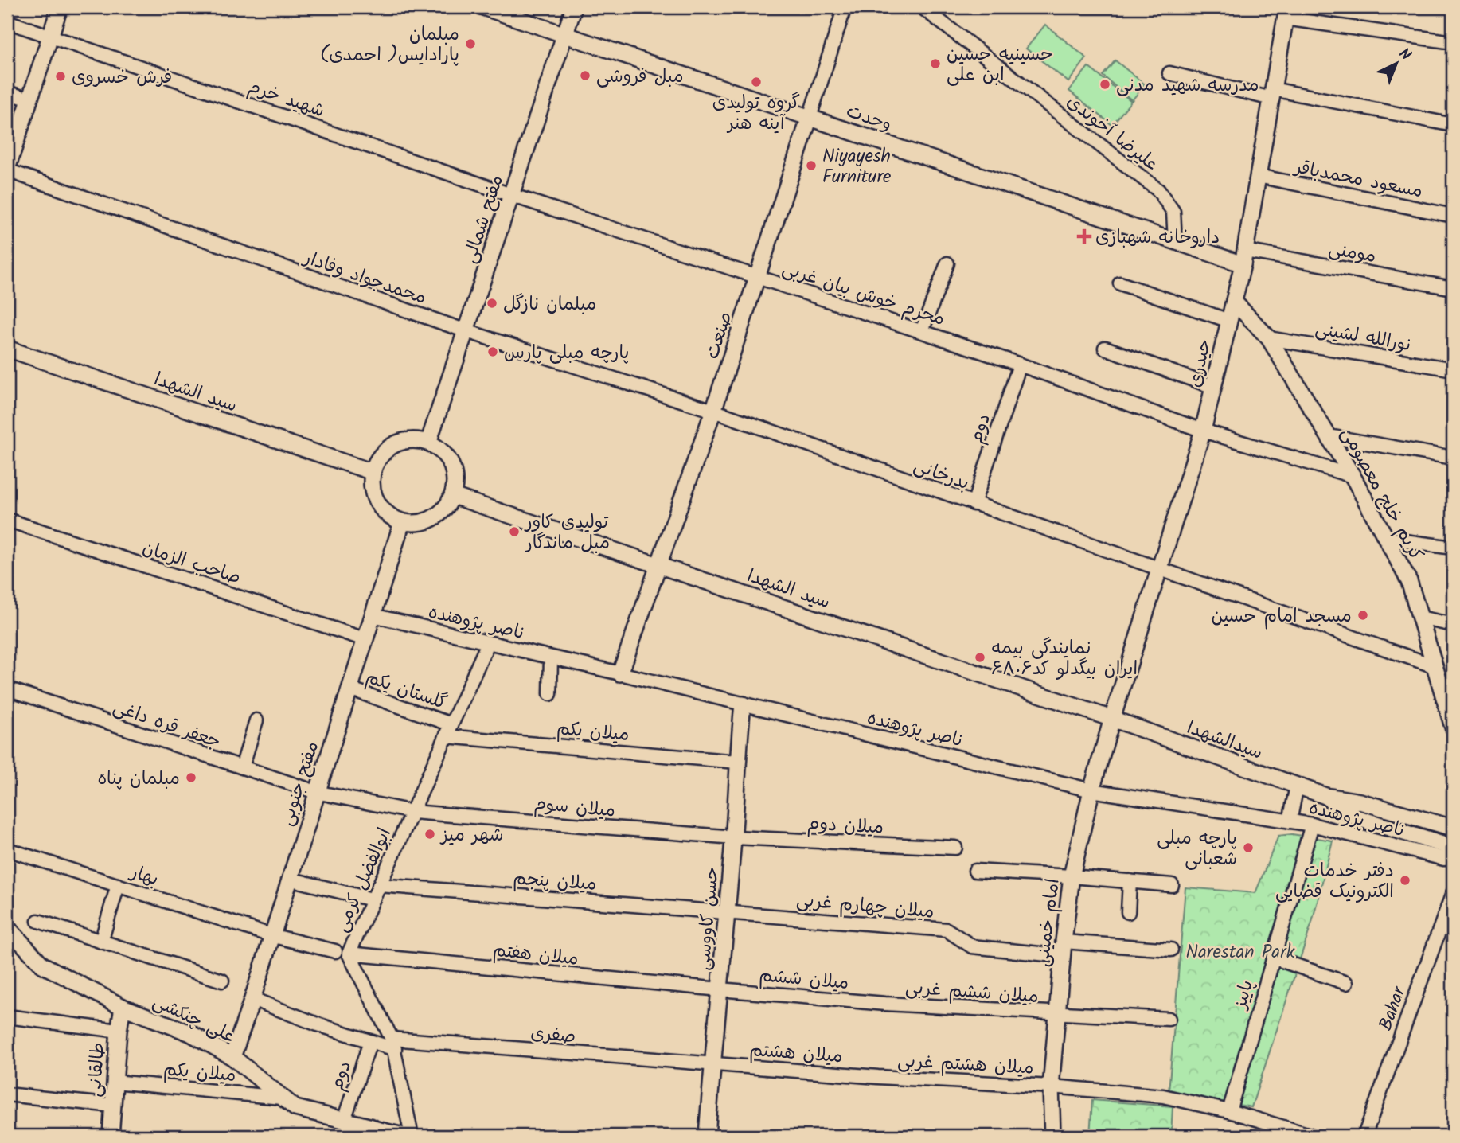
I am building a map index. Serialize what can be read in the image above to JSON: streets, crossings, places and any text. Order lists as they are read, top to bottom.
{
  "streets": {
    "street": [
      "شهید خرم",
      "وحدت",
      "علیرضا آخوندی",
      "مسعود محمدباقر",
      "مفتح شمالی",
      "مومنی",
      "محمدجواد وفادار",
      "محرم خوش بیان غربی",
      "صنعت",
      "نورالله لشینی",
      "حیدری",
      "سید الشهدا",
      "دوم",
      "بدرخانی",
      "کریم خلج معصومی",
      "صاحب الزمان",
      "ناصر پژوهنده",
      "گلستان یکم",
      "جعفر قره داغی",
      "میلان یکم",
      "سیدالشهدا",
      "مفتح جنوبی",
      "میلان سوم",
      "میلان دوم",
      "بهار",
      "ابوالفضل کرمی",
      "میلان پنجم",
      "میلان چهارم غربی",
      "حسن کاووسی",
      "امام خمینی",
      "میلان هفتم",
      "میلان ششم",
      "میلان ششم غربی",
      "پاییز",
      "Bahar",
      "علی چنکشی",
      "صفری",
      "میلان هشتم",
      "میلان هشتم غربی",
      "طالقانی"
    ]
  },
  "crossings": [
    ["شهید خرم", "مفتح شمالی"],
    ["شهید خرم", "محرم خوش بیان غربی"],
    ["وحدت", "علیرضا آخوندی"],
    ["وحدت", "مفتح شمالی"],
    ["وحدت", "مومنی"],
    ["وحدت", "صنعت"],
    ["وحدت", "حیدری"],
    ["مسعود محمدباقر", "حیدری"],
    ["مفتح شمالی", "محمدجواد وفادار"],
    ["مفتح شمالی", "محرم خوش بیان غربی"],
    ["مفتح شمالی", "سید الشهدا"],
    ["مفتح شمالی", "مفتح جنوبی"],
    ["مومنی", "حیدری"],
    ["محمدجواد وفادار", "صنعت"],
    ["محمدجواد وفادار", "بدرخانی"],
    ["محرم خوش بیان غربی", "صنعت"],
    ["محرم خوش بیان غربی", "حیدری"],
    ["محرم خوش بیان غربی", "دوم"],
    ["محرم خوش بیان غربی", "کریم خلج معصومی"],
    ["صنعت", "سید الشهدا"],
    ["صنعت", "بدرخانی"],
    ["صنعت", "ناصر پژوهنده"],
    ["نورالله لشینی", "کریم خلج معصومی"],
    ["حیدری", "سید الشهدا"],
    ["حیدری", "بدرخانی"],
    ["حیدری", "کریم خلج معصومی"],
    ["حیدری", "سیدالشهدا"],
    ["حیدری", "امام خمینی"],
    ["سید الشهدا", "سیدالشهدا"],
    ["سید الشهدا", "مفتح جنوبی"],
    ["سید الشهدا", "امام خمینی"],
    ["دوم", "بدرخانی"],
    ["دوم", "علی چنکشی"],
    ["دوم", "صفری"],
    ["بدرخانی", "کریم خلج معصومی"],
    ["صاحب الزمان", "مفتح جنوبی"],
    ["ناصر پژوهنده", "مفتح جنوبی"],
    ["ناصر پژوهنده", "ابوالفضل کرمی"],
    ["ناصر پژوهنده", "حسن کاووسی"],
    ["ناصر پژوهنده", "امام خمینی"],
    ["ناصر پژوهنده", "پاییز"],
    ["گلستان یکم", "میلان یکم"],
    ["گلستان یکم", "مفتح جنوبی"],
    ["گلستان یکم", "ابوالفضل کرمی"],
    ["جعفر قره داغی", "مفتح جنوبی"],
    ["جعفر قره داغی", "میلان سوم"],
    ["میلان یکم", "ابوالفضل کرمی"],
    ["میلان یکم", "حسن کاووسی"],
    ["میلان یکم", "علی چنکشی"],
    ["میلان یکم", "طالقانی"],
    ["سیدالشهدا", "امام خمینی"],
    ["مفتح جنوبی", "میلان سوم"],
    ["مفتح جنوبی", "بهار"],
    ["مفتح جنوبی", "علی چنکشی"],
    ["مفتح جنوبی", "صفری"],
    ["میلان سوم", "میلان دوم"],
    ["میلان سوم", "ابوالفضل کرمی"],
    ["میلان سوم", "حسن کاووسی"],
    ["میلان دوم", "حسن کاووسی"],
    ["ابوالفضل کرمی", "میلان پنجم"],
    ["ابوالفضل کرمی", "میلان هفتم"],
    ["ابوالفضل کرمی", "صفری"],
    ["میلان پنجم", "میلان چهارم غربی"],
    ["میلان پنجم", "حسن کاووسی"],
    ["میلان چهارم غربی", "حسن کاووسی"],
    ["میلان چهارم غربی", "امام خمینی"],
    ["حسن کاووسی", "میلان هفتم"],
    ["حسن کاووسی", "میلان ششم"],
    ["حسن کاووسی", "صفری"],
    ["حسن کاووسی", "میلان هشتم"],
    ["امام خمینی", "میلان ششم غربی"],
    ["امام خمینی", "میلان هشتم غربی"],
    ["میلان هفتم", "میلان ششم"],
    ["میلان ششم", "میلان ششم غربی"],
    ["پاییز", "میلان هشتم غربی"],
    ["علی چنکشی", "طالقانی"],
    ["صفری", "میلان هشتم"],
    ["میلان هشتم", "میلان هشتم غربی"]
  ],
  "parks": ["Narestan Park"],
  "places": {
    "other": [
      "مبلمان پارادایس( احمدی)",
      "حسینیه حسین ابن علی",
      "مبل فروشی",
      "فرش خسروى",
      "گروه تولیدی آینه هنر",
      "مدرسه شهید مدنی",
      "Niyayesh Furniture",
      "مبلمان نازگل",
      "پارچه مبلی پارس",
      "تولیدی کاور مبل ماندگار",
      "مسجد امام حسین",
      "نمایندگی بیمه ایران بیگدلو کد۶۸۰۶",
      "مبلمان پناه",
      "شهر میز",
      "پارچه مبلی شعبانی",
      "دفتر خدمات الکترونیک قضایی"
    ],
    "health": ["داروخانه شهبازی"]
  },
  "north": "top right"
}
